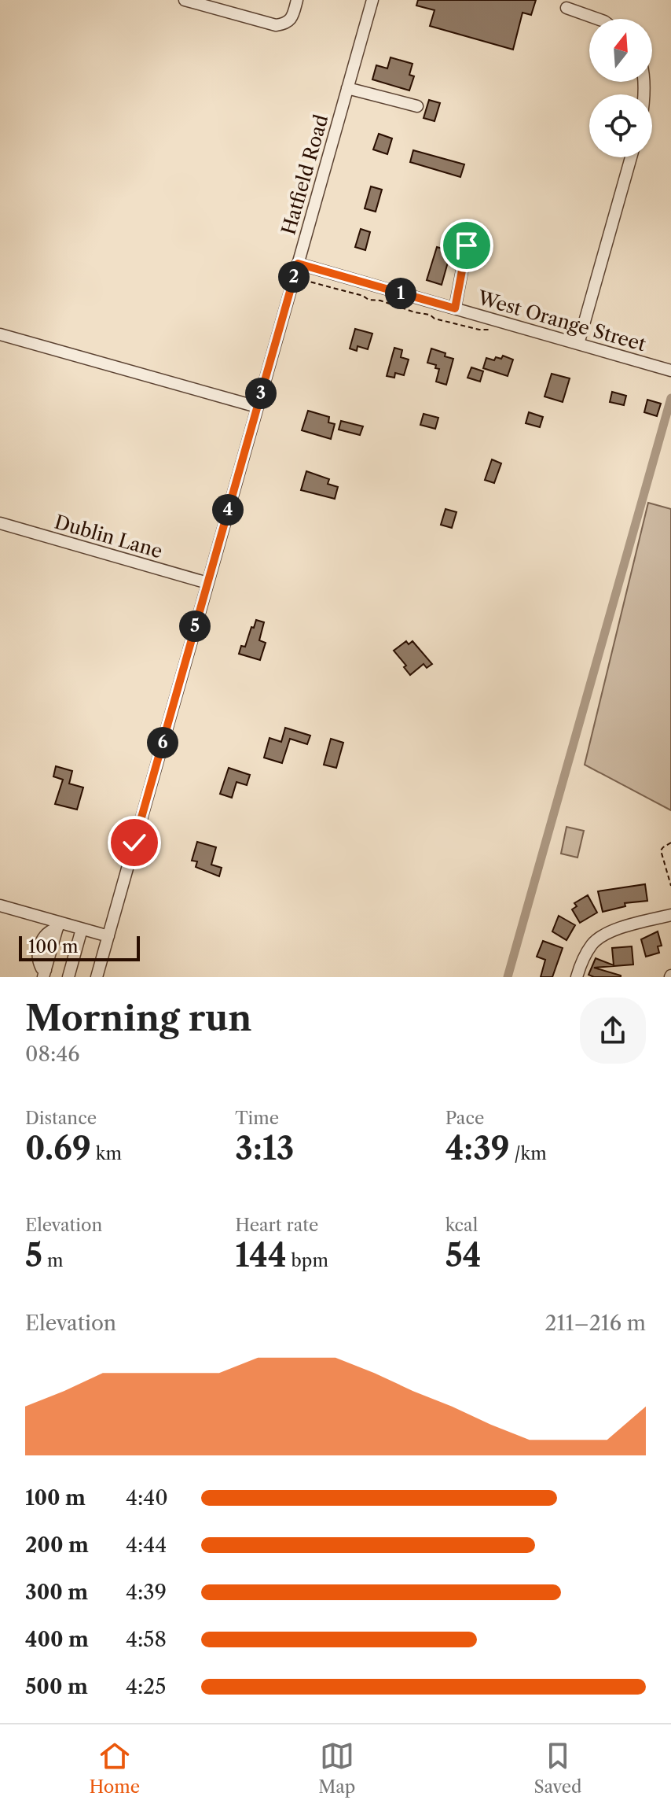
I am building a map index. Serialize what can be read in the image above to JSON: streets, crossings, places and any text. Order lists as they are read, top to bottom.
{
  "streets": {
    "street": ["Hatfield Road", "West Orange Street", "Dublin Lane"]
  },
  "crossings": [
    ["Hatfield Road", "West Orange Street"],
    ["Hatfield Road", "Dublin Lane"]
  ],
  "scale_bar": "100 m",
  "north": "top",
  "page": {
    "pins": [
      "2",
      "1",
      "3",
      "4",
      "5",
      "6"
    ],
    "scale": "100 m",
    "heading": ["Morning run", "08:46"],
    "stats": [
      ["Distance", "0.69 km"],
      ["Time", "3:13"],
      ["Pace", "4:39 /km"],
      ["Elevation", "5 m"],
      ["Heart rate", "144 bpm"],
      ["kcal", "54"]
    ],
    "chart": ["Elevation", "211–216 m"],
    "list": [
      {
        "name": "100 m",
        "note": "4:40"
      },
      {
        "name": "200 m",
        "note": "4:44"
      },
      {
        "name": "300 m",
        "note": "4:39"
      },
      {
        "name": "400 m",
        "note": "4:58"
      },
      {
        "name": "500 m",
        "note": "4:25"
      }
    ],
    "tabs": ["Home", "Map", "Saved"]
  }
}
